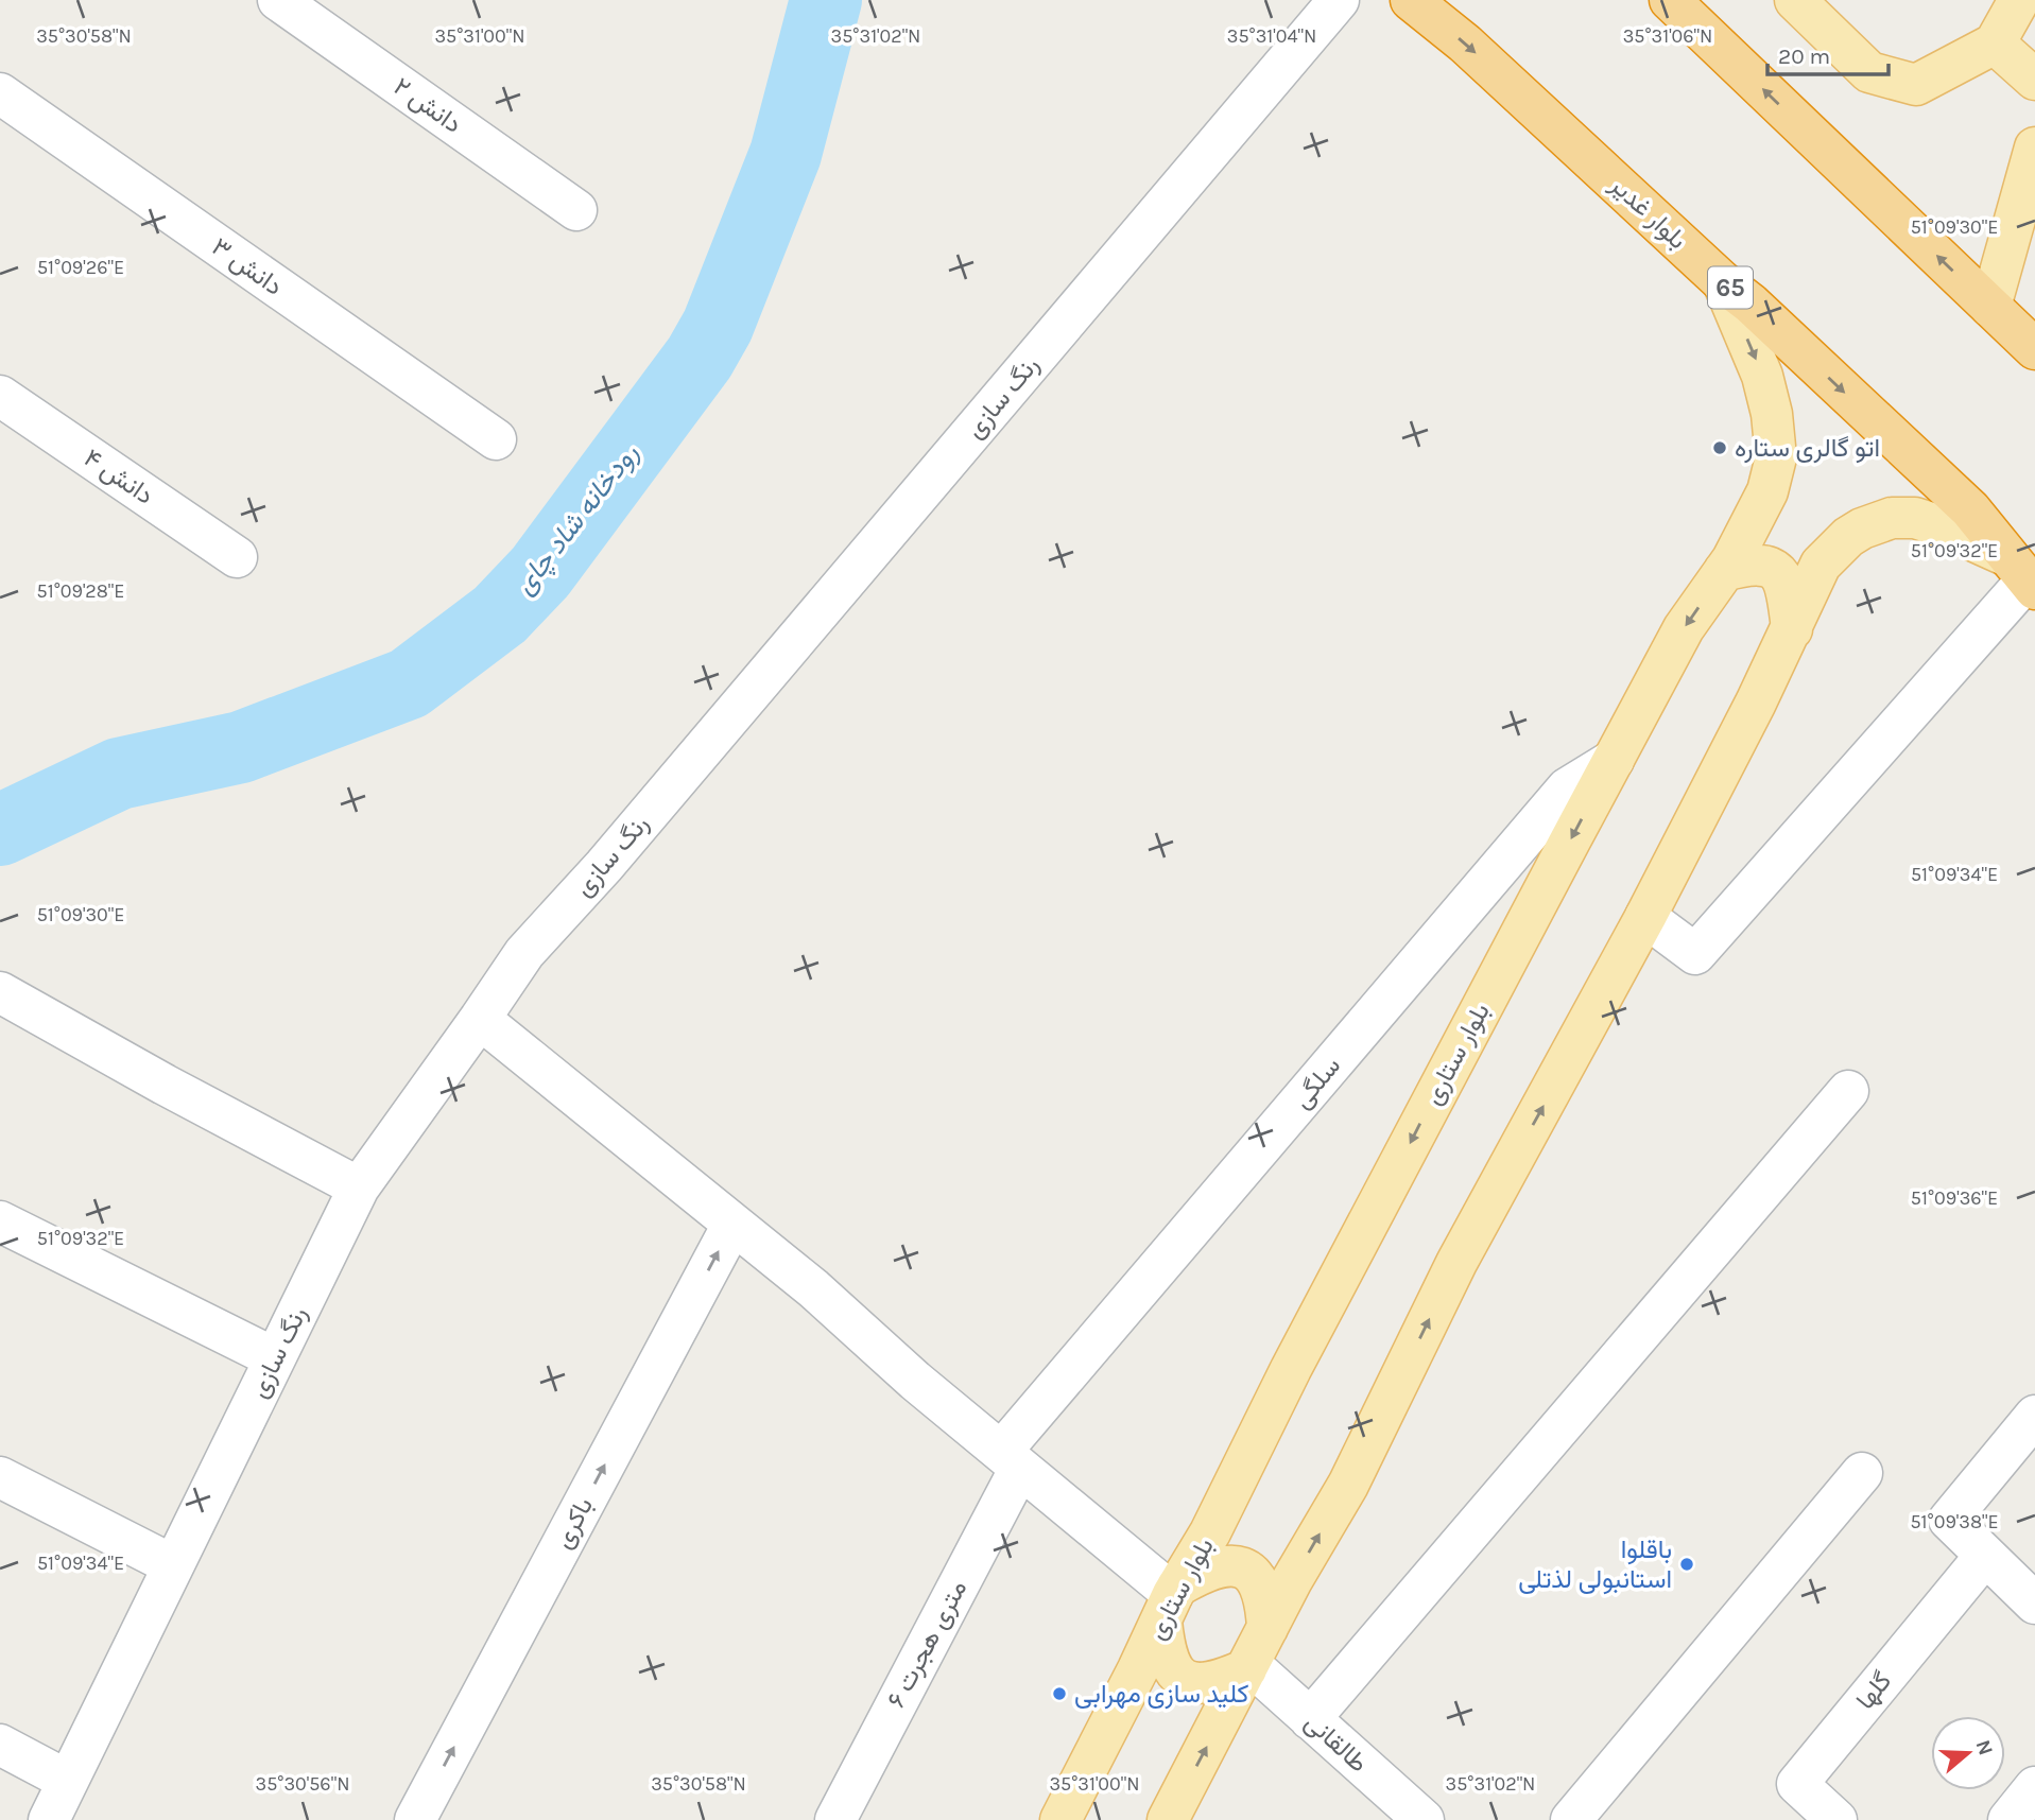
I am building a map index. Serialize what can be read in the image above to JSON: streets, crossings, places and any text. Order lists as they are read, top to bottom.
{
  "streets": {
    "highway": ["بلوار غدیر", "65"],
    "main road": ["بلوار ستاری"],
    "street": [
      "دانش ۲",
      "دانش ۳",
      "رنگ سازی",
      "دانش ۴",
      "سلگی",
      "باکری",
      "۶ متری هجرت",
      "گلها",
      "طالقانی"
    ]
  },
  "crossings": [
    ["بلوار غدیر", "بلوار ستاری"],
    ["بلوار ستاری", "سلگی"],
    ["بلوار ستاری", "طالقانی"],
    ["سلگی", "۶ متری هجرت"]
  ],
  "one_way": ["باکری"],
  "water": ["رودخانه شاد چای"],
  "places": ["اتو گالری ستاره", "باقلوا استانبولی لذتلی", "کلید سازی مهرابی"],
  "scale_bar": "20 m",
  "north": "right",
  "coordinates": [
    "35°31'00\"N",
    "35°31'06\"N",
    "35°30'58\"N",
    "35°31'02\"N",
    "35°31'04\"N",
    "51°09'30\"E",
    "51°09'26\"E",
    "51°09'32\"E",
    "51°09'28\"E",
    "51°09'34\"E",
    "51°09'36\"E",
    "51°09'38\"E",
    "35°30'56\"N"
  ]
}
